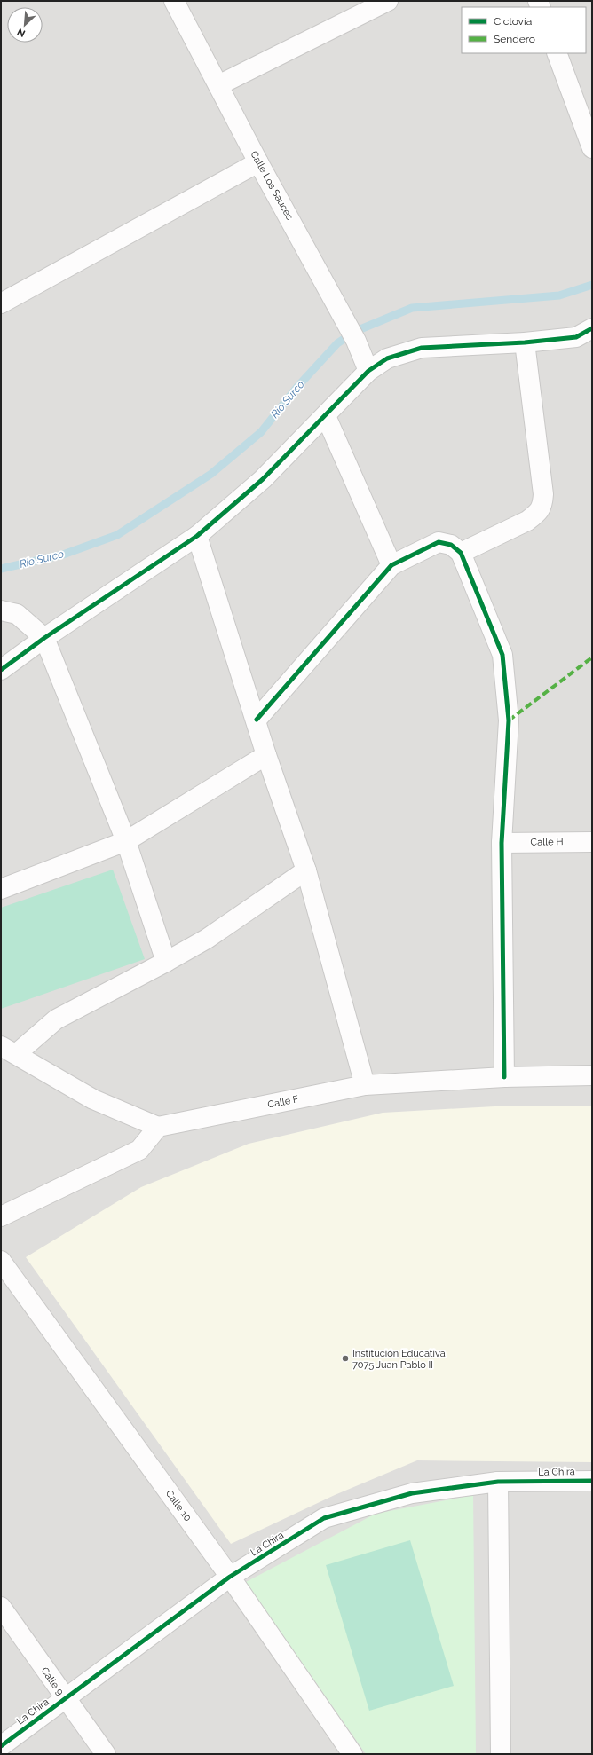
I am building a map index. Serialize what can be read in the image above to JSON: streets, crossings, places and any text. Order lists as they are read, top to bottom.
{
  "streets": {
    "street": [
      "Calle Los Sauces",
      "Calle H",
      "Calle F",
      "La Chira",
      "Calle 10",
      "Calle 9"
    ]
  },
  "crossings": [
    ["La Chira", "Calle 10"],
    ["La Chira", "Calle 9"]
  ],
  "water": ["Río Surco"],
  "places": ["Institución Educativa 7075 Juan Pablo II"],
  "legend": ["Ciclovía", "Sendero"],
  "north": "bottom left"
}
